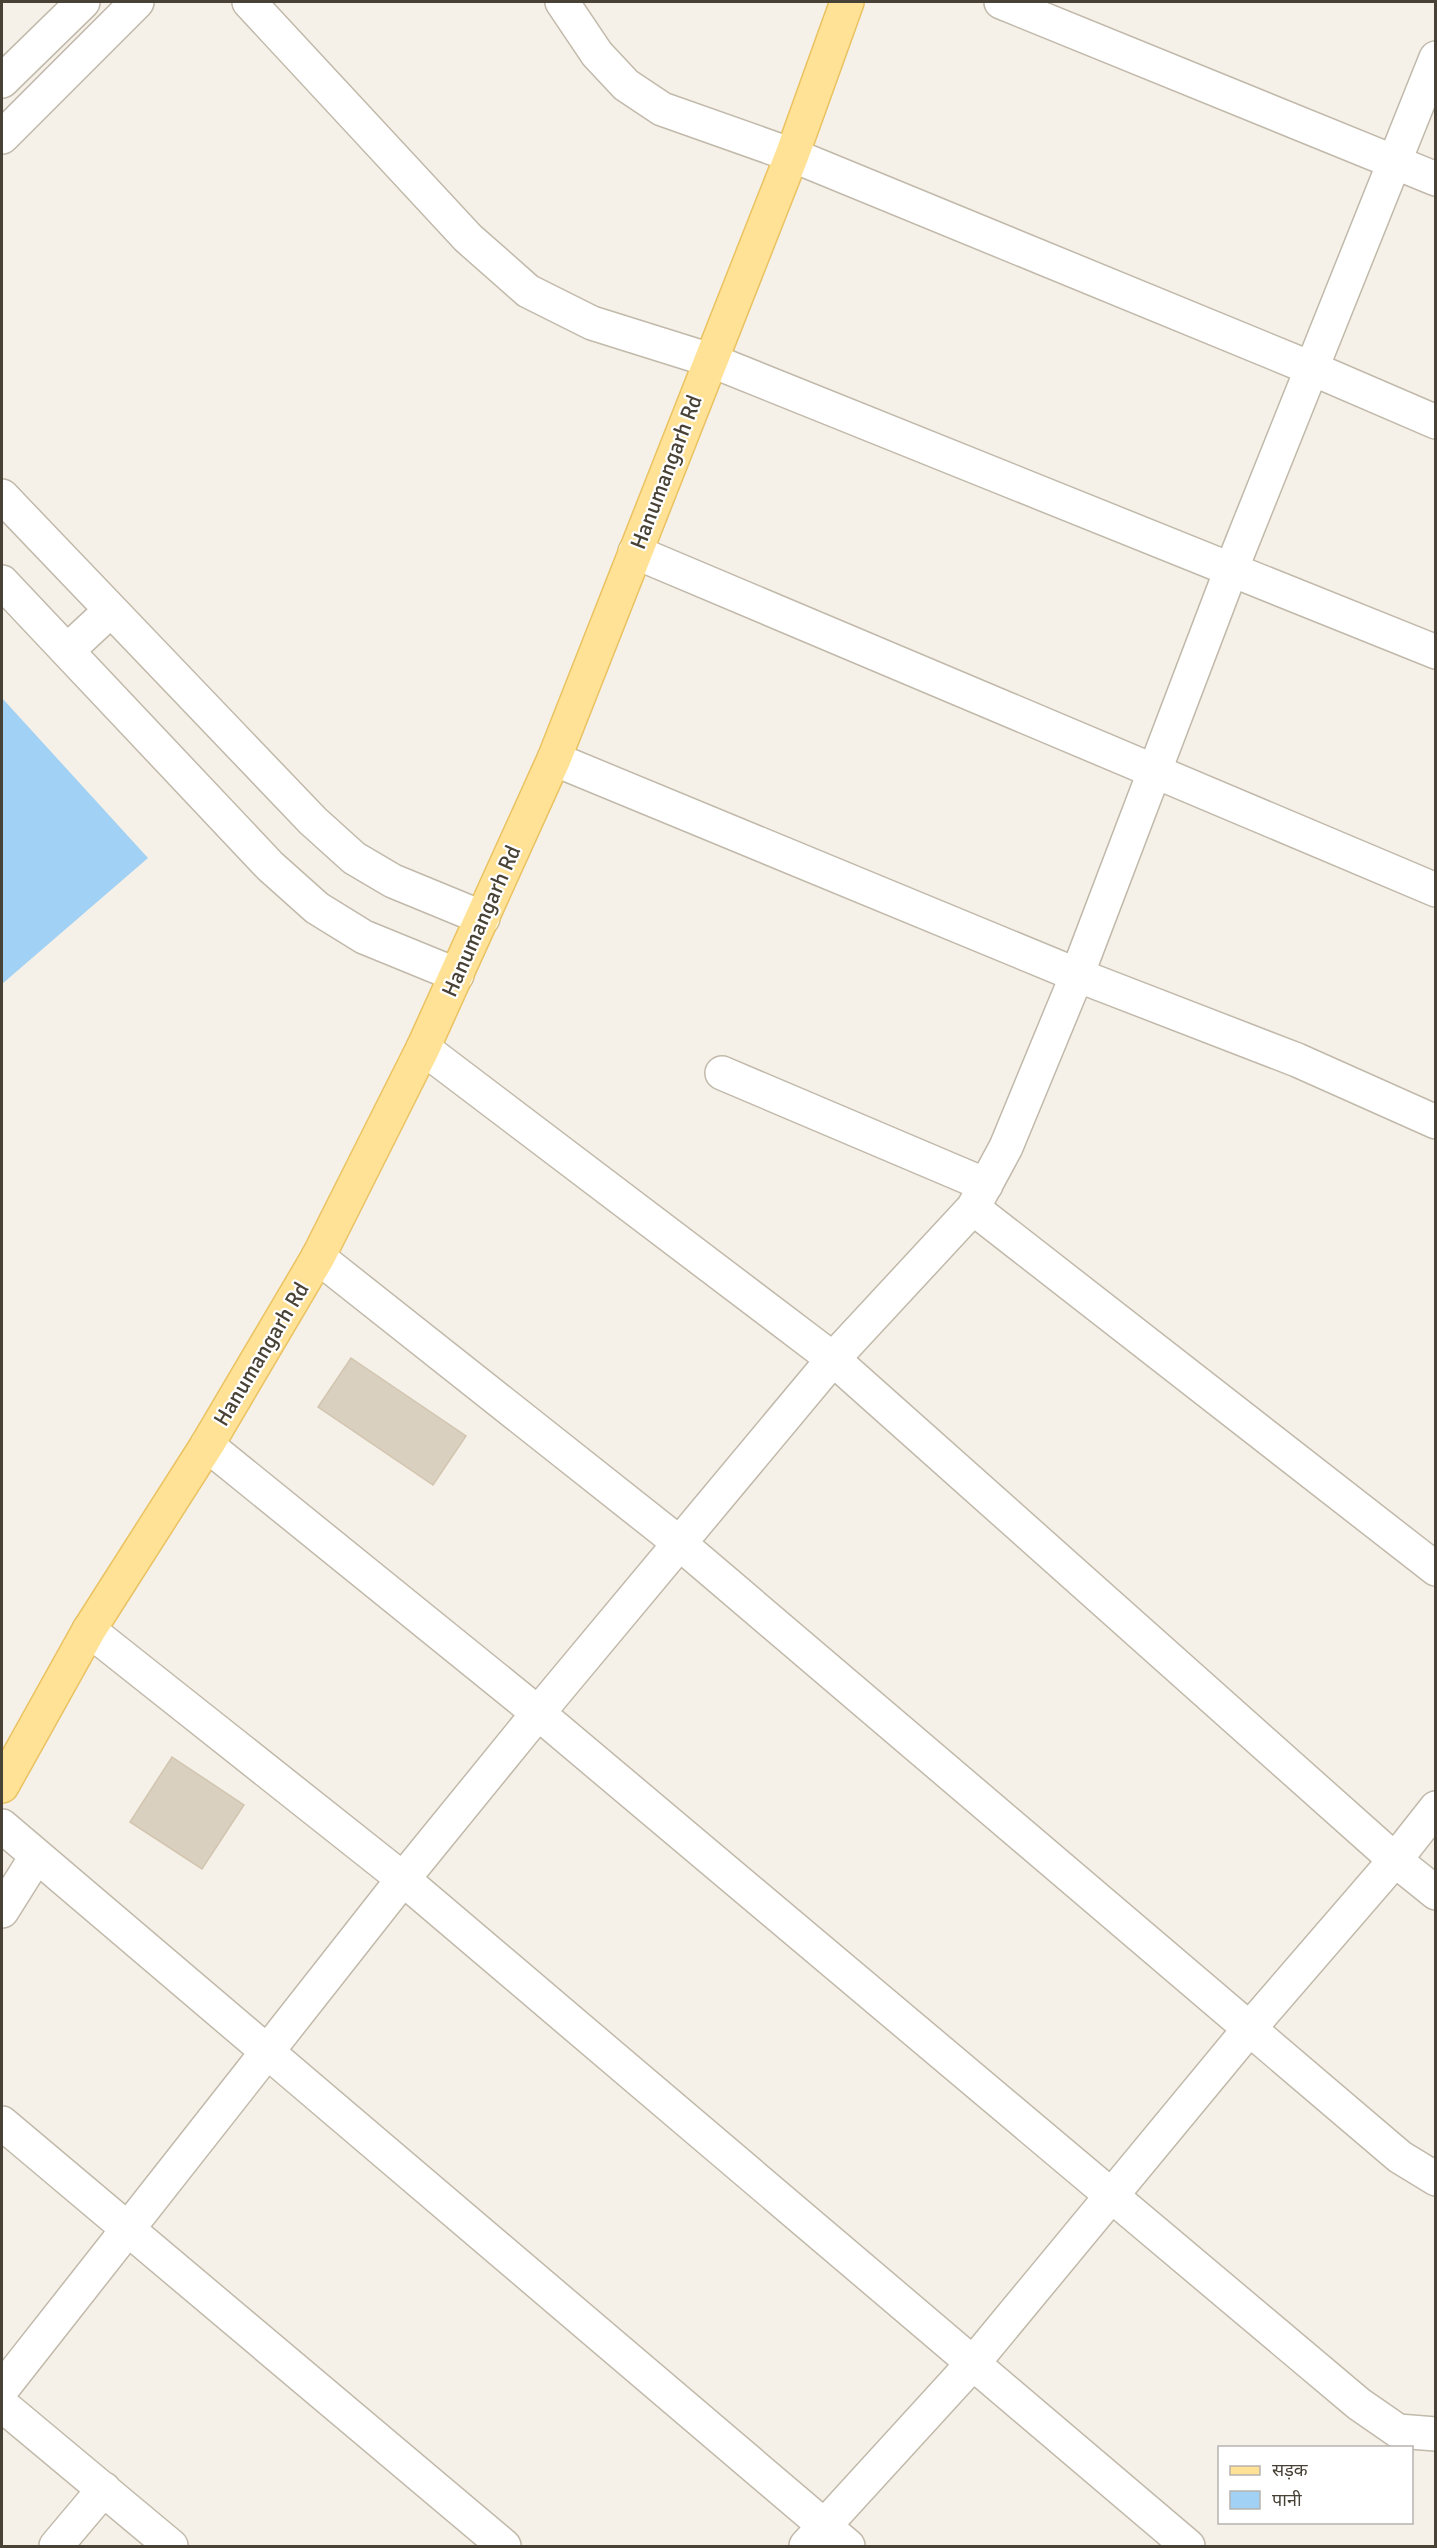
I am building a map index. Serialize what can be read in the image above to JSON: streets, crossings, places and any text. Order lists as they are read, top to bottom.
{
  "streets": {
    "main road": ["Hanumangarh Rd"]
  },
  "legend": ["सड़क", "पानी"]
}
